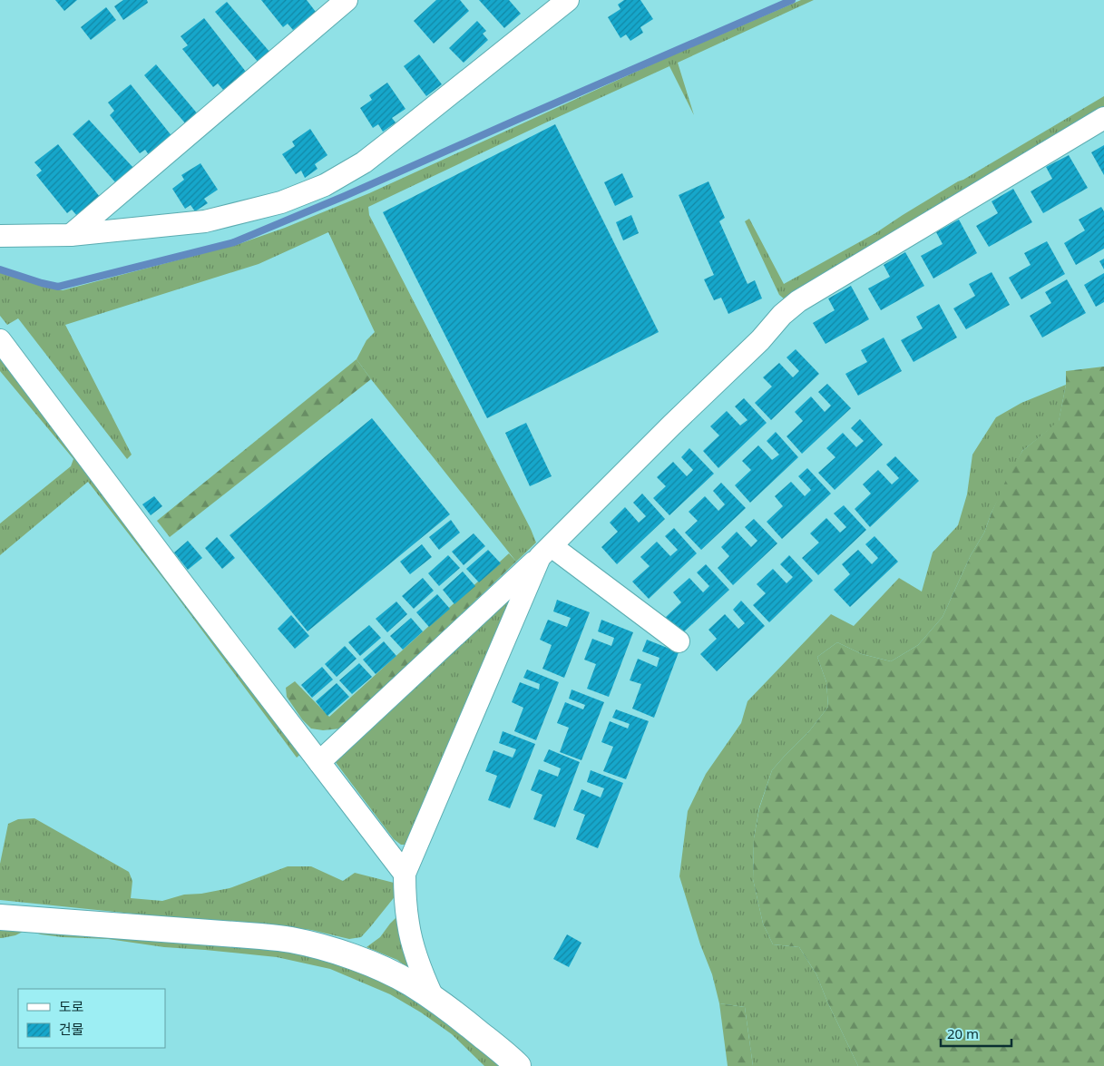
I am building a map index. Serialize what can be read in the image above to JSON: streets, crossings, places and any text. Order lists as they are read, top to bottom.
{
  "legend": ["도로", "건물"],
  "scale_bar": "20 m"
}
